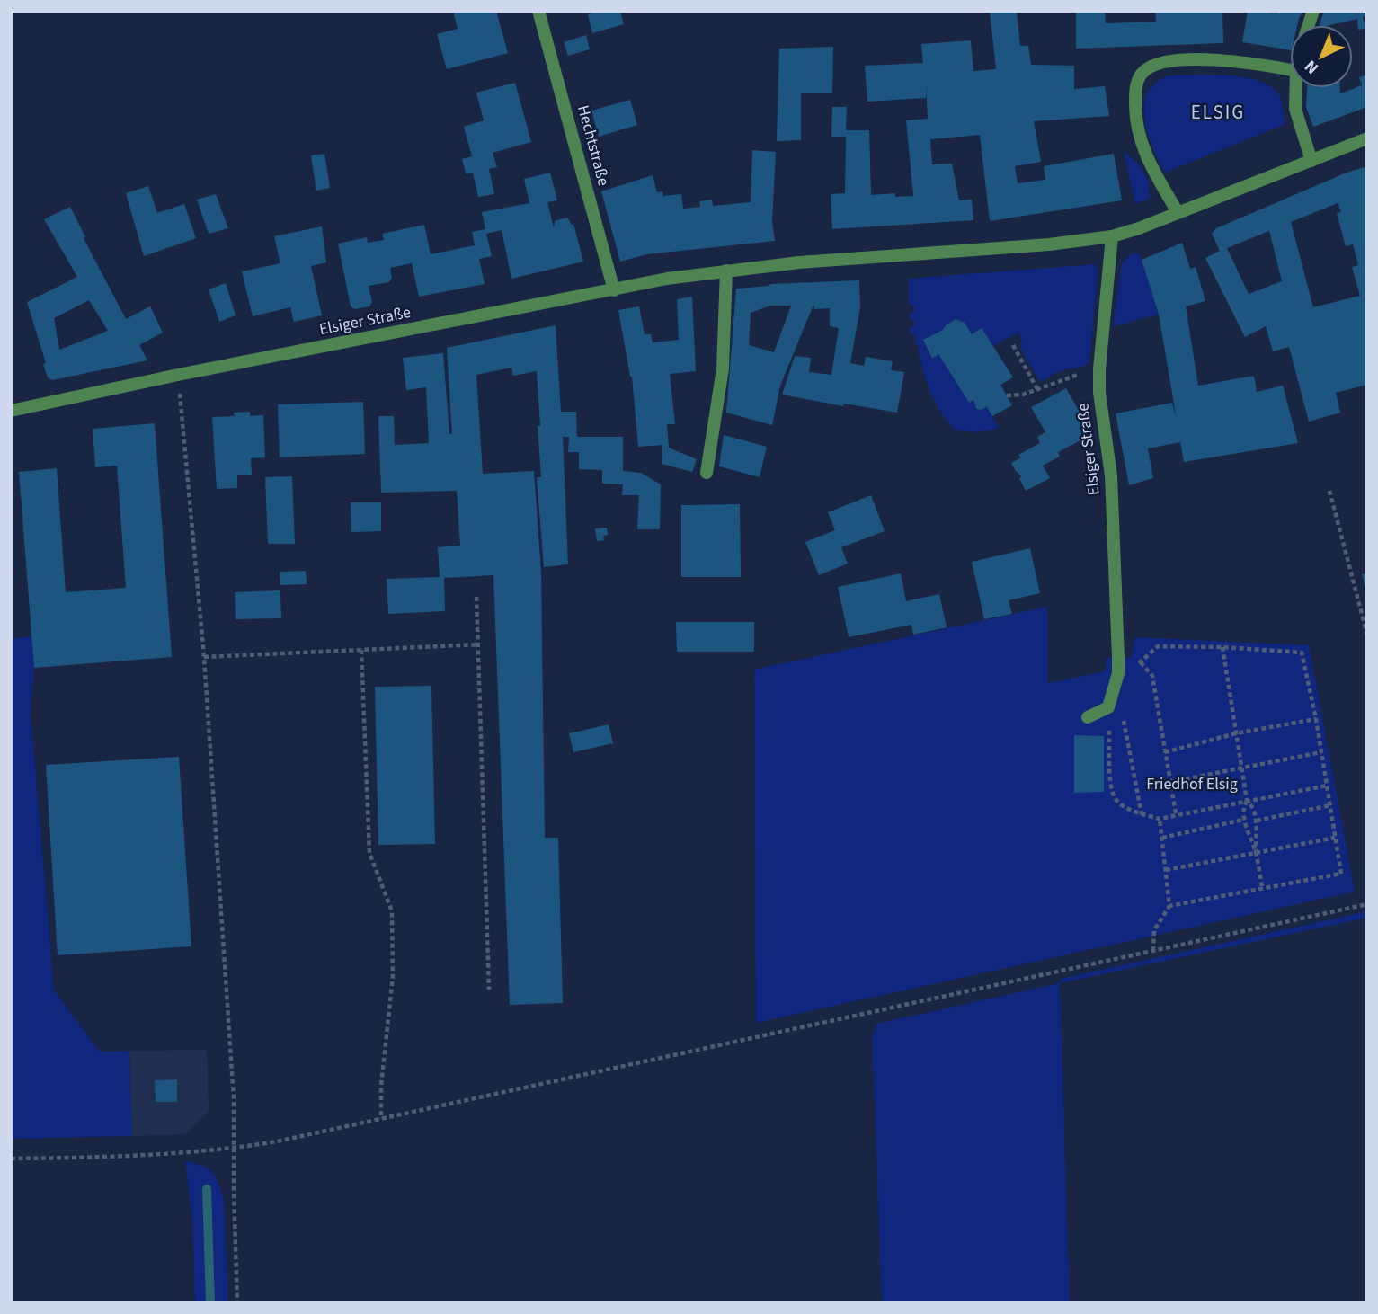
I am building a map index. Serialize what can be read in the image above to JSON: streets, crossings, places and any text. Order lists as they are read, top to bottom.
{
  "streets": {
    "street": ["Hechtstraße", "Elsiger Straße"]
  },
  "crossings": [
    ["Hechtstraße", "Elsiger Straße"]
  ],
  "districts": ["ELSIG"],
  "parks": ["Friedhof Elsig"],
  "north": "bottom left"
}
